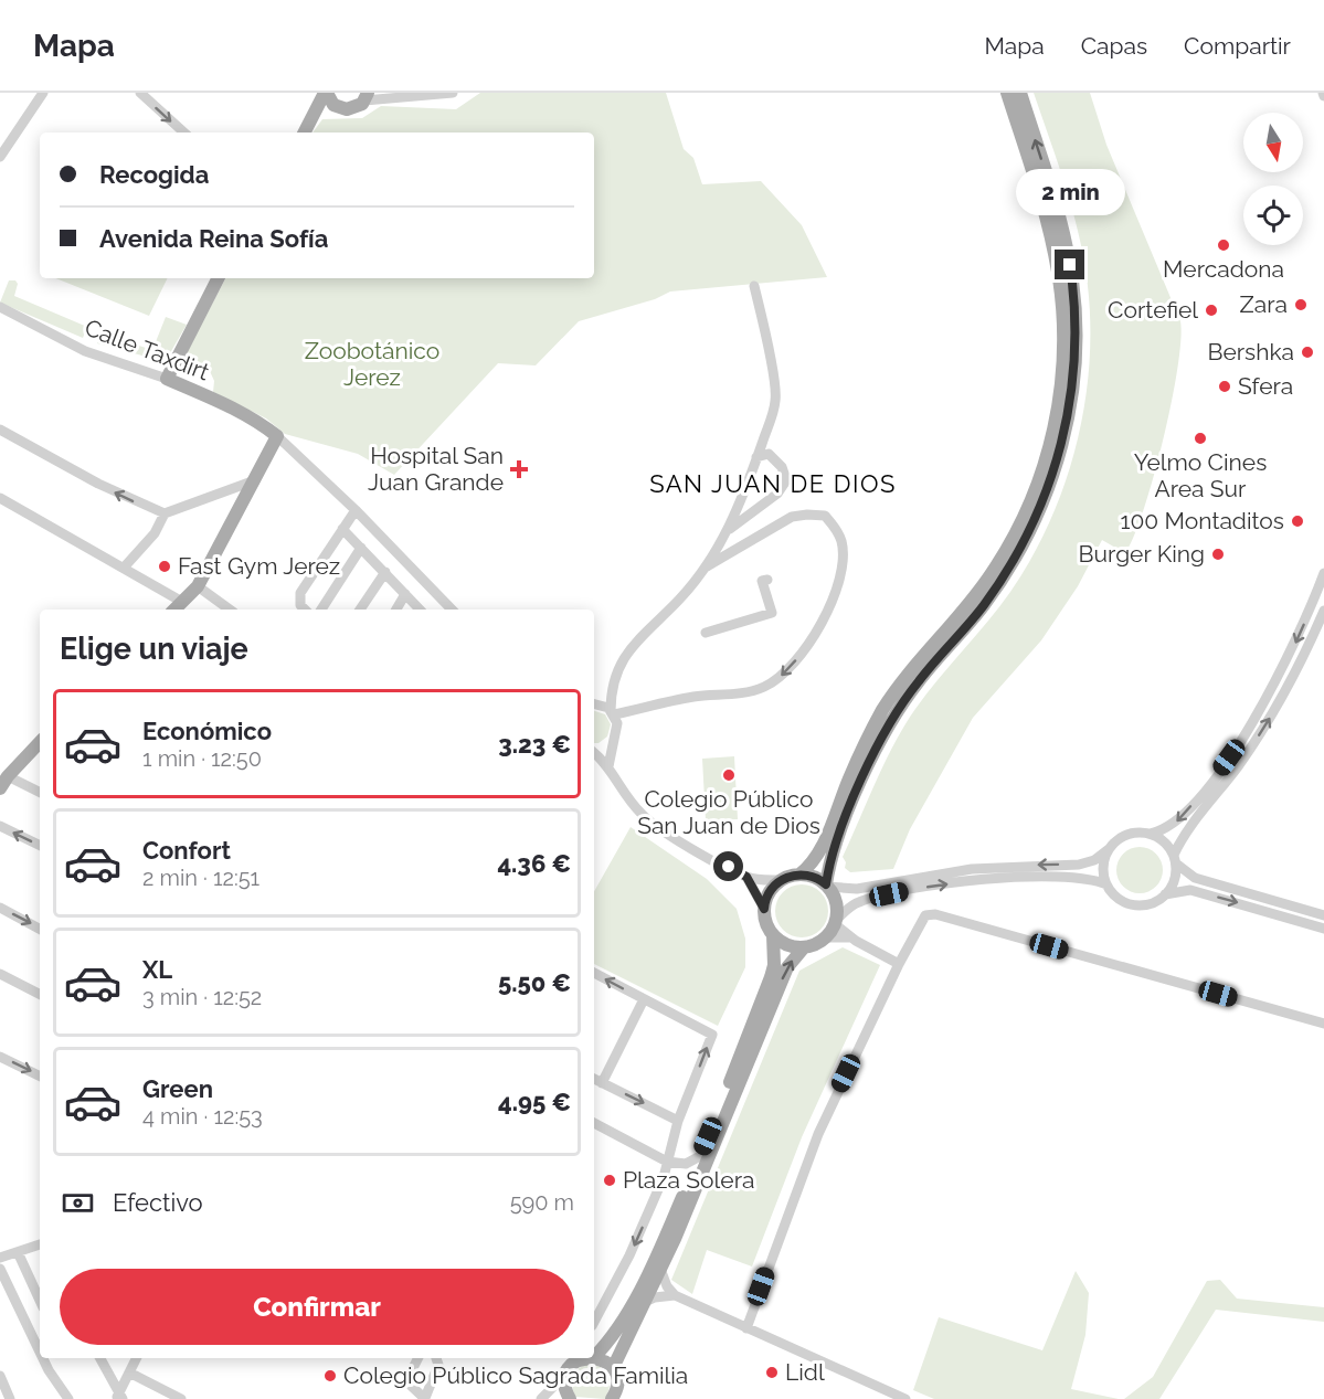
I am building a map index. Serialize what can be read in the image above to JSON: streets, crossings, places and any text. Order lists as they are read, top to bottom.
{
  "streets": {
    "main road": ["Calle Taxdirt"]
  },
  "districts": ["SAN JUAN DE DIOS"],
  "parks": ["Zoobotánico Jerez"],
  "places": {
    "other": [
      "Mercadona",
      "Zara",
      "Cortefiel",
      "Bershka",
      "Sfera",
      "Yelmo Cines Area Sur",
      "100 Montaditos",
      "Burger King",
      "Fast Gym Jerez",
      "Colegio Público San Juan de Dios",
      "Plaza Solera",
      "Lidl",
      "Colegio Público Sagrada Familia"
    ],
    "health": ["Hospital San Juan Grande"]
  },
  "north": "bottom",
  "page": {
    "header": "Mapa",
    "nav": ["Mapa", "Capas", "Compartir"],
    "banner": ["Recogida", "Avenida Reina Sofía"],
    "bubble": "2 min",
    "heading": "Elige un viaje",
    "list": [
      {
        "name": "Económico",
        "note": "1 min · 12:50",
        "value": "3.23 €"
      },
      {
        "name": "Confort",
        "note": "2 min · 12:51",
        "value": "4.36 €"
      },
      {
        "name": "XL",
        "note": "3 min · 12:52",
        "value": "5.50 €"
      },
      {
        "name": "Green",
        "note": "4 min · 12:53",
        "value": "4.95 €"
      }
    ],
    "pay": ["Efectivo", "590 m"],
    "buttons": "Confirmar"
  }
}
